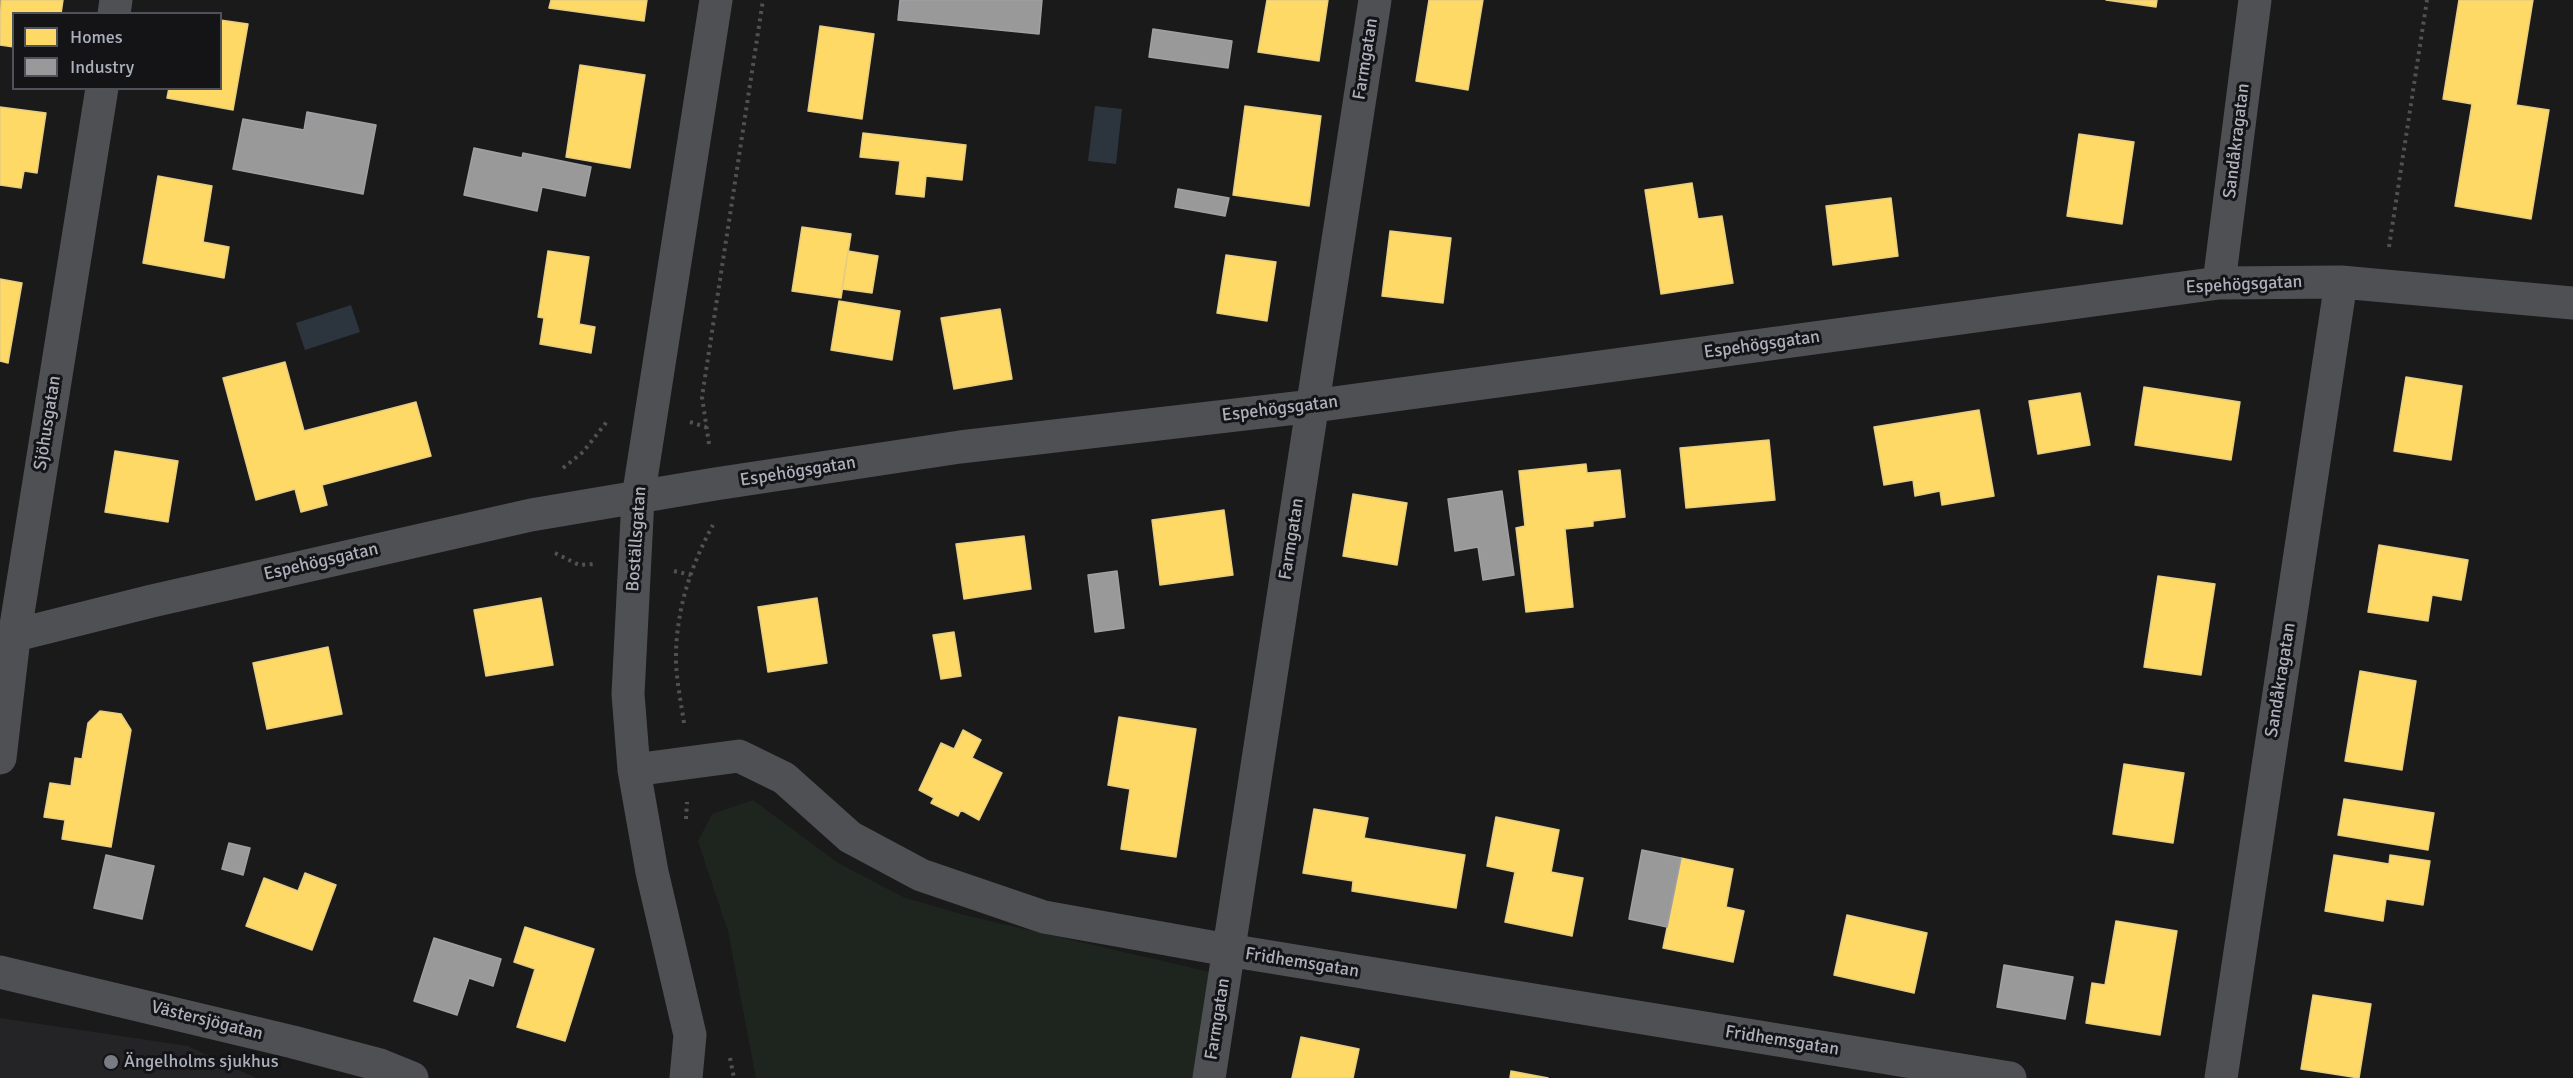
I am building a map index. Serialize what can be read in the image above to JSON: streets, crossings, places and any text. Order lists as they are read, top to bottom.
{
  "streets": {
    "street": [
      "Farmgatan",
      "Sandåkragatan",
      "Espehögsgatan",
      "Sjöhusgatan",
      "Boställsgatan",
      "Fridhemsgatan",
      "Västersjögatan"
    ]
  },
  "crossings": [
    ["Farmgatan", "Espehögsgatan"],
    ["Farmgatan", "Fridhemsgatan"],
    ["Sandåkragatan", "Espehögsgatan"],
    ["Espehögsgatan", "Sjöhusgatan"],
    ["Espehögsgatan", "Boställsgatan"],
    ["Boställsgatan", "Fridhemsgatan"]
  ],
  "places": ["Ängelholms sjukhus"],
  "legend": ["Homes", "Industry"]
}
